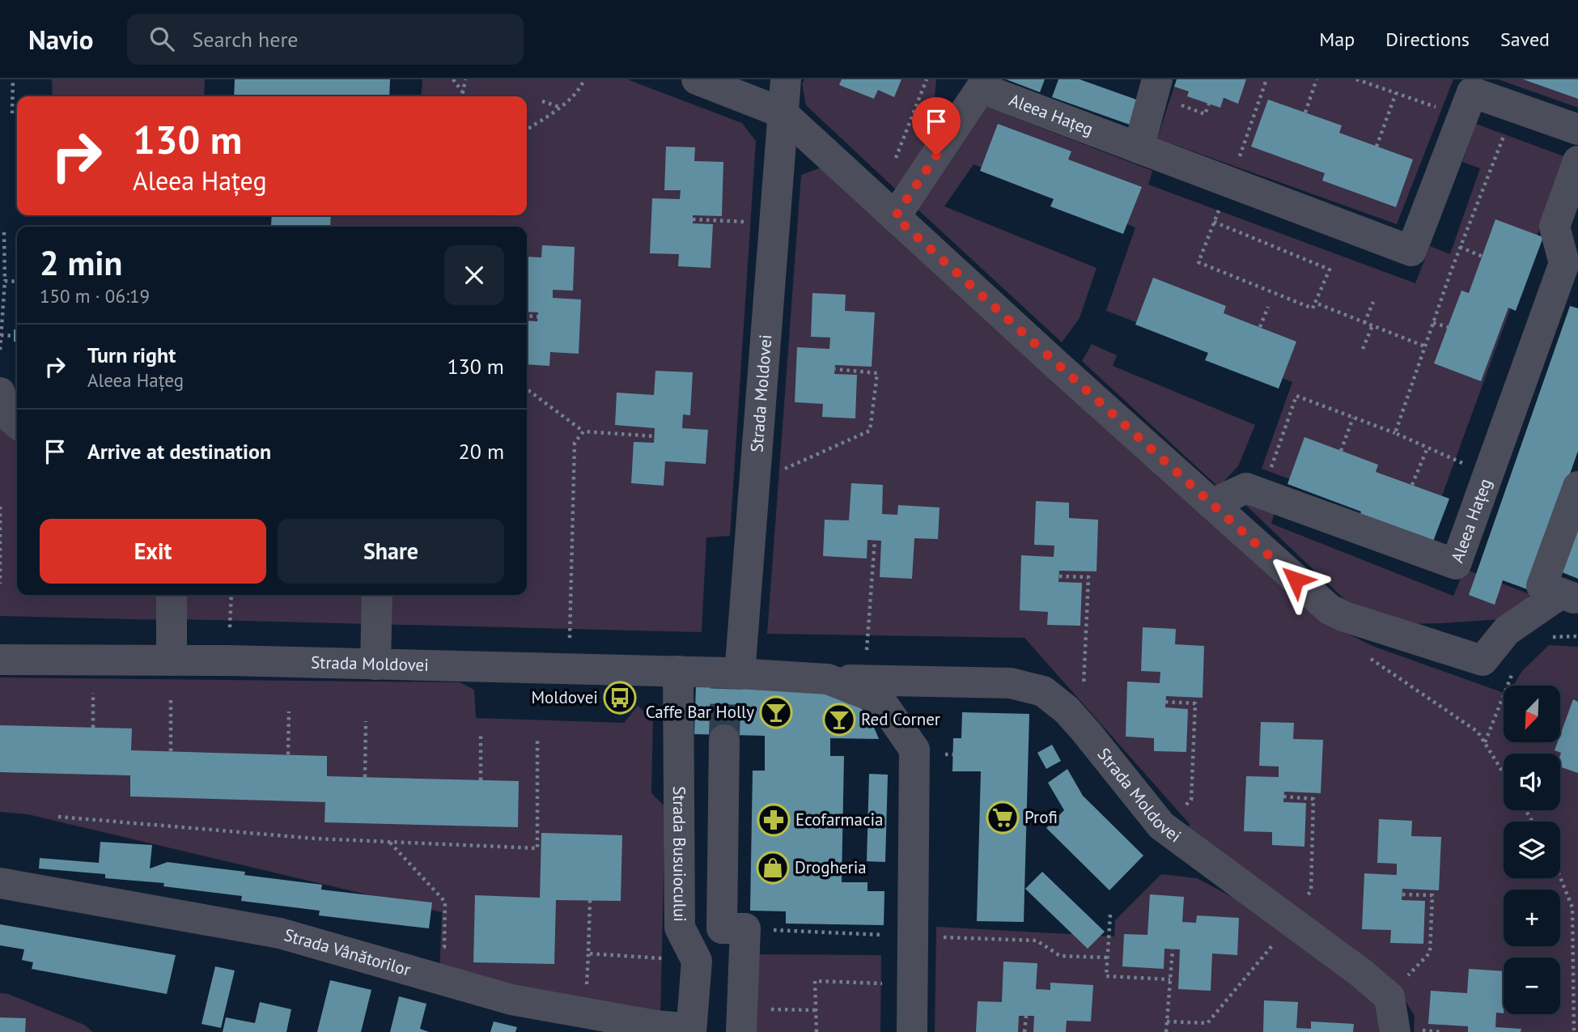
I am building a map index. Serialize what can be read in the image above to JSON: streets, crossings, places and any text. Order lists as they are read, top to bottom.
{
  "streets": {
    "street": [
      "Aleea Hațeg",
      "Strada Moldovei",
      "Strada Busuiocului",
      "Strada Vânătorilor"
    ]
  },
  "crossings": [
    ["Strada Moldovei", "Strada Busuiocului"]
  ],
  "places": {
    "bus stop": ["Moldovei"],
    "bar": ["Caffe Bar Holly", "Red Corner"],
    "supermarket": ["Profi"],
    "pharmacy": ["Ecofarmacia"],
    "shop": ["Drogheria"]
  },
  "north": "bottom left",
  "page": {
    "header": "Navio",
    "search": "Search here",
    "nav": ["Map", "Directions", "Saved"],
    "turn": ["130 m", "Aleea Hațeg"],
    "heading": ["2 min", "150 m · 06:19"],
    "list": [
      {
        "name": "Turn right",
        "note": "Aleea Hațeg",
        "value": "130 m"
      },
      {
        "name": "Arrive at destination",
        "value": "20 m"
      }
    ],
    "buttons": ["Exit", "Share"],
    "map_buttons": ["+", "−"]
  }
}
